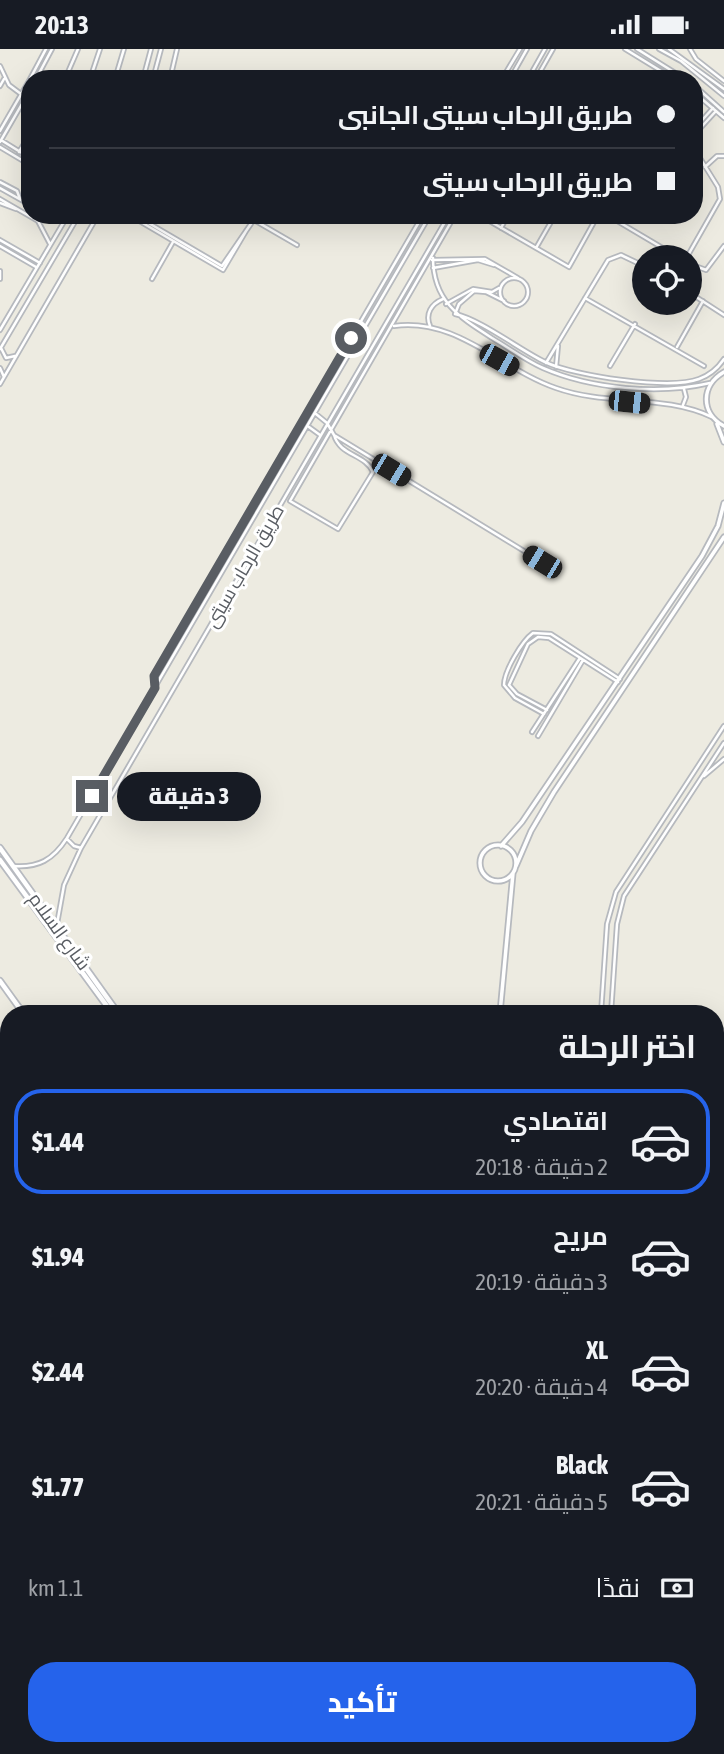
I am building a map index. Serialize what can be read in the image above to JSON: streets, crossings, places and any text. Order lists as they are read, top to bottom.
{
  "streets": {
    "main road": ["شارع السلام"],
    "street": ["طريق الرحاب سيتى"]
  },
  "crossings": [
    ["طريق الرحاب سيتى", "شارع السلام"]
  ],
  "page": {
    "status": "20:13",
    "banner": ["طريق الرحاب سيتى الجانبى", "طريق الرحاب سيتى"],
    "bubble": "3 دقيقة",
    "heading": "اختر الرحلة",
    "list": [
      {
        "name": "اقتصادي",
        "note": "2 دقيقة · 20:18",
        "value": "$1.44"
      },
      {
        "name": "مريح",
        "note": "3 دقيقة · 20:19",
        "value": "$1.94"
      },
      {
        "name": "XL",
        "note": "4 دقيقة · 20:20",
        "value": "$2.44"
      },
      {
        "name": "Black",
        "note": "5 دقيقة · 20:21",
        "value": "$1.77"
      }
    ],
    "pay": ["نقدًا", "1.1 km"],
    "buttons": "تأكيد"
  }
}
